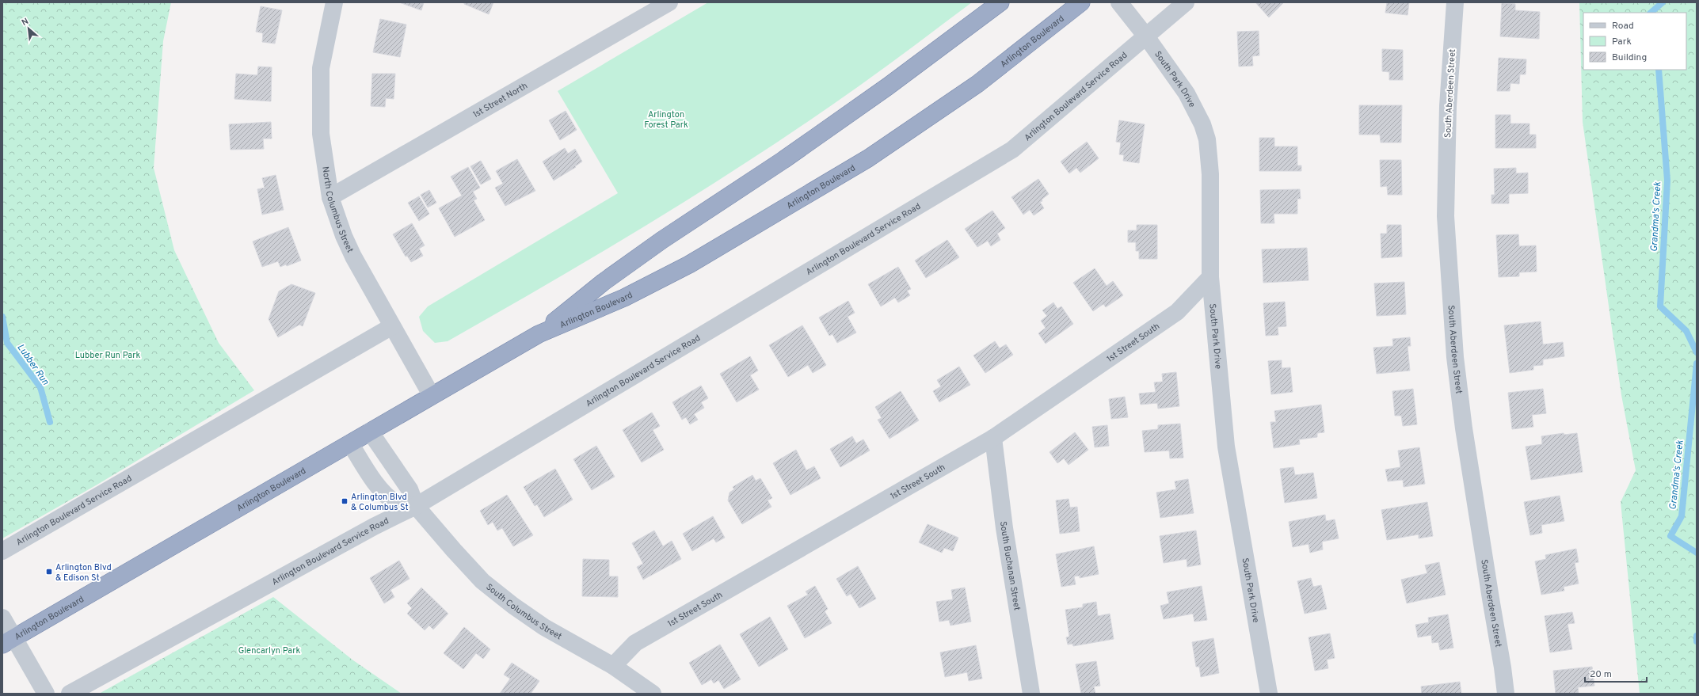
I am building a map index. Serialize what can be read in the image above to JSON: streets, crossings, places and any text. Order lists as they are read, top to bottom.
{
  "streets": {
    "highway": ["Arlington Boulevard"],
    "street": [
      "South Park Drive",
      "South Aberdeen Street",
      "Arlington Boulevard Service Road",
      "1st Street North",
      "North Columbus Street",
      "1st Street South",
      "South Buchanan Street",
      "South Columbus Street"
    ]
  },
  "crossings": [
    ["Arlington Boulevard", "North Columbus Street"],
    ["Arlington Boulevard", "South Columbus Street"],
    ["South Park Drive", "Arlington Boulevard Service Road"],
    ["South Park Drive", "1st Street South"],
    ["Arlington Boulevard Service Road", "North Columbus Street"],
    ["Arlington Boulevard Service Road", "South Columbus Street"],
    ["1st Street North", "North Columbus Street"],
    ["1st Street South", "South Buchanan Street"],
    ["1st Street South", "South Columbus Street"]
  ],
  "water": ["Grandma's Creek", "Lubber Run"],
  "parks": ["Arlington Forest Park", "Lubber Run Park", "Glencarlyn Park"],
  "places": {
    "transit": ["Arlington Blvd & Columbus St", "Arlington Blvd & Edison St"]
  },
  "legend": ["Road", "Park", "Building"],
  "scale_bar": "20 m",
  "north": "top left"
}
